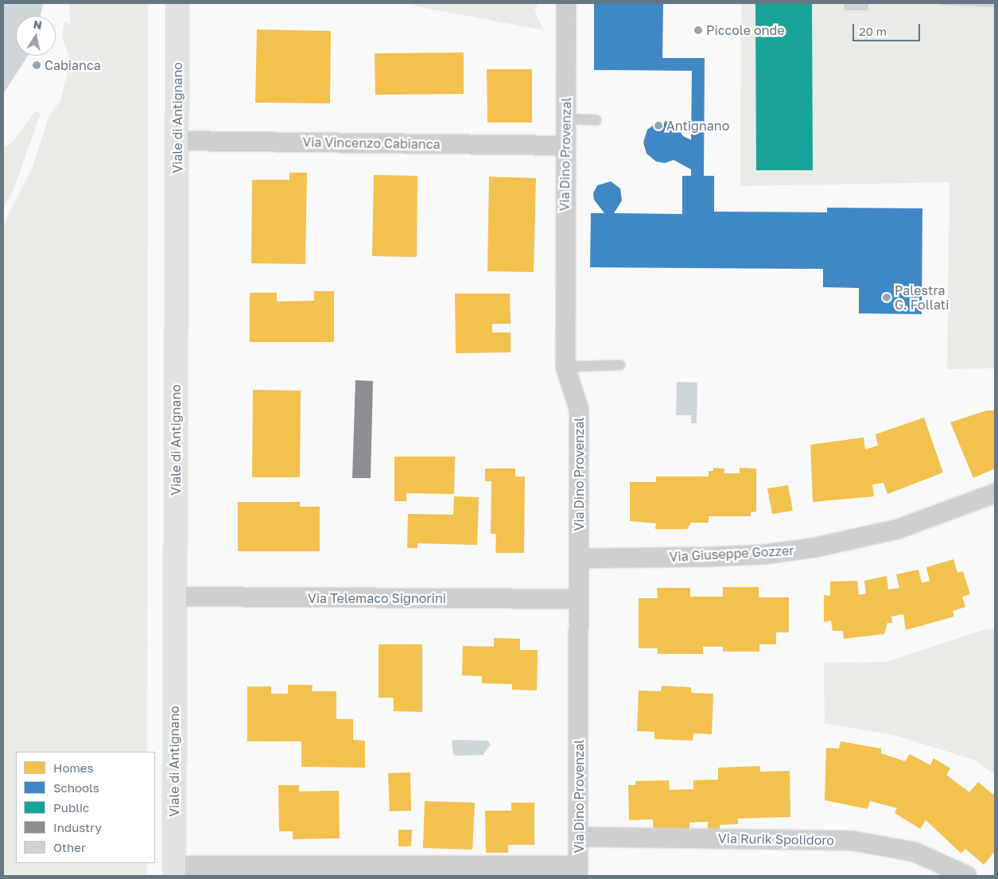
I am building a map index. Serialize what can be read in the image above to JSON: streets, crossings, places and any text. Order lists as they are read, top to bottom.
{
  "streets": {
    "main road": ["Viale di Antignano"],
    "street": [
      "Via Vincenzo Cabianca",
      "Via Dino Provenzal",
      "Via Giuseppe Gozzer",
      "Via Telemaco Signorini",
      "Via Rurik Spolidoro"
    ]
  },
  "crossings": [
    ["Viale di Antignano", "Via Vincenzo Cabianca"],
    ["Viale di Antignano", "Via Telemaco Signorini"],
    ["Via Vincenzo Cabianca", "Via Dino Provenzal"],
    ["Via Dino Provenzal", "Via Giuseppe Gozzer"],
    ["Via Dino Provenzal", "Via Telemaco Signorini"],
    ["Via Dino Provenzal", "Via Rurik Spolidoro"]
  ],
  "places": [
    "Piccole onde",
    "Cabianca",
    "Antignano",
    "Palestra G. Follati"
  ],
  "legend": [
    "Homes",
    "Schools",
    "Public",
    "Industry",
    "Other"
  ],
  "scale_bar": "20 m",
  "north": "top"
}
